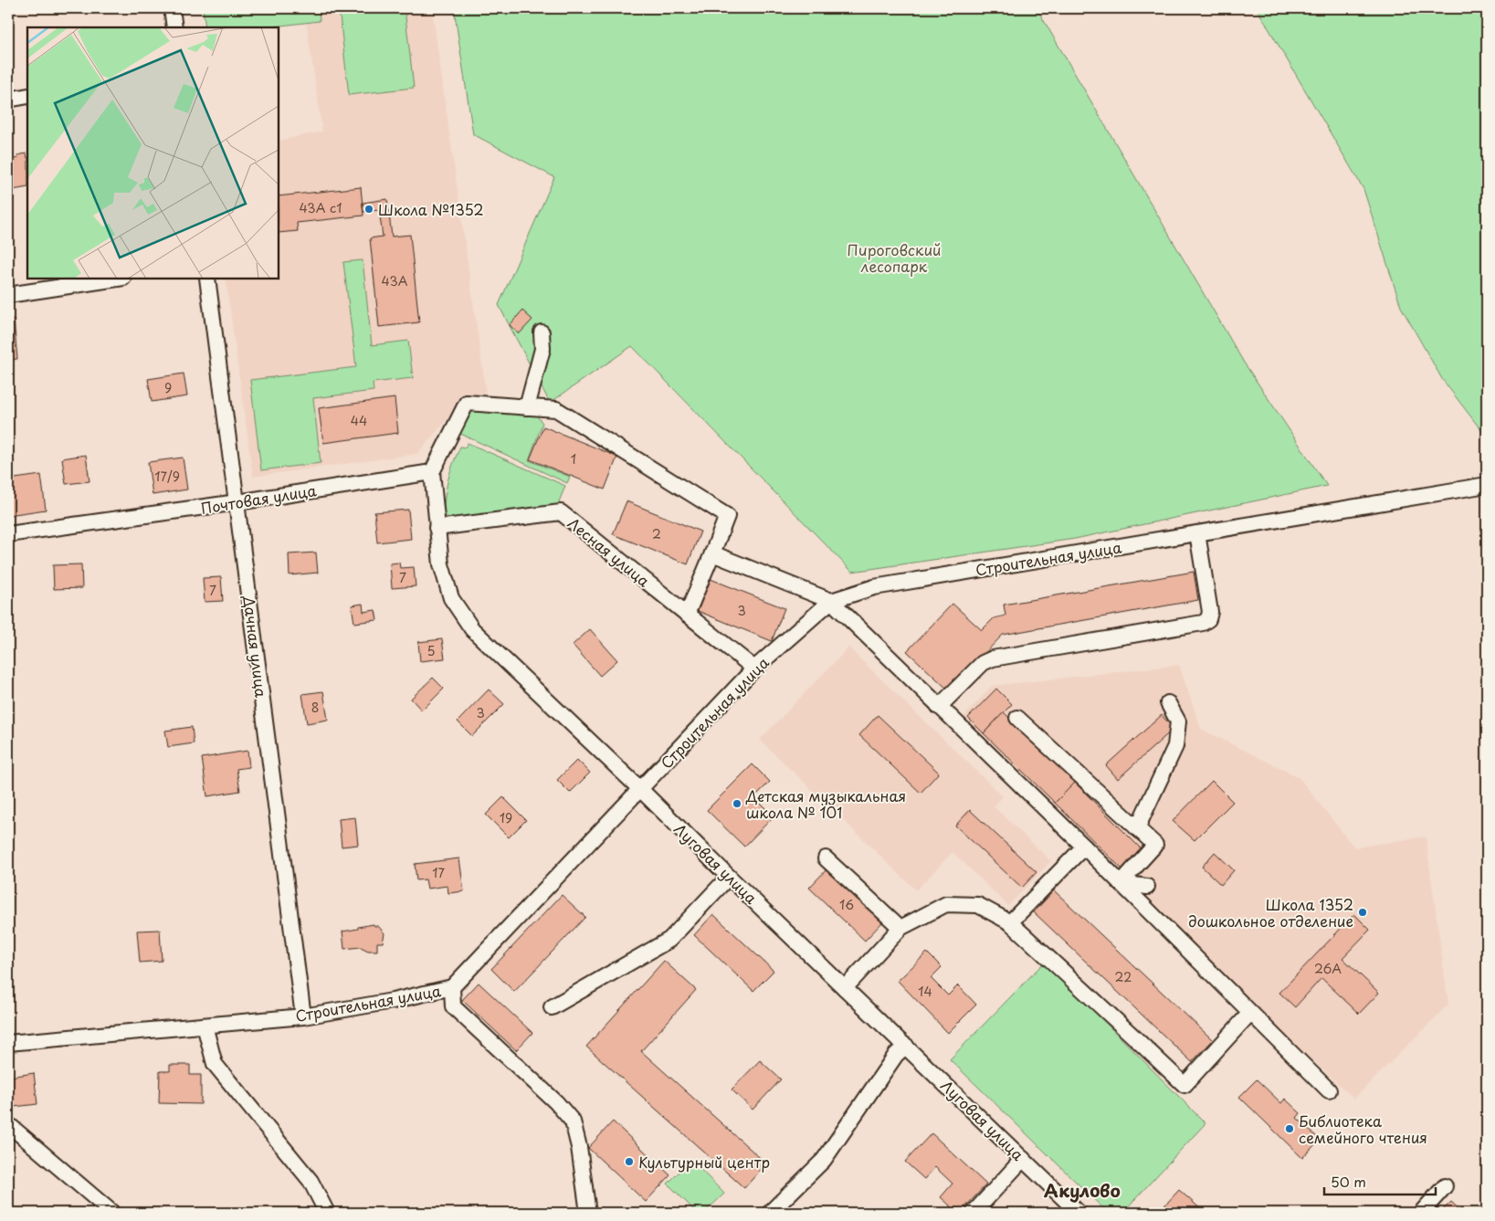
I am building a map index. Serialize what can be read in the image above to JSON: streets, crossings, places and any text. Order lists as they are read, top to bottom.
{
  "streets": {
    "street": [
      "Почтовая улица",
      "Лесная улица",
      "Строительная улица",
      "Дачная улица",
      "Луговая улица"
    ]
  },
  "crossings": [
    ["Почтовая улица", "Дачная улица"],
    ["Почтовая улица", "Луговая улица"],
    ["Лесная улица", "Строительная улица"],
    ["Лесная улица", "Луговая улица"],
    ["Строительная улица", "Дачная улица"],
    ["Строительная улица", "Луговая улица"]
  ],
  "districts": ["Акулово"],
  "parks": ["Пироговский лесопарк"],
  "places": [
    "Школа №1352",
    "Детская музыкальная школа № 101",
    "Школа 1352 дошкольное отделение",
    "Библиотека семейного чтения",
    "Культурный центр"
  ],
  "house_numbers": [
    "43А с1",
    "43А",
    "9",
    "44",
    "1",
    "17/9",
    "2",
    "7",
    "7",
    "3",
    "5",
    "8",
    "3",
    "19",
    "17",
    "16",
    "26А",
    "22",
    "14"
  ],
  "scale_bar": "50 m"
}
